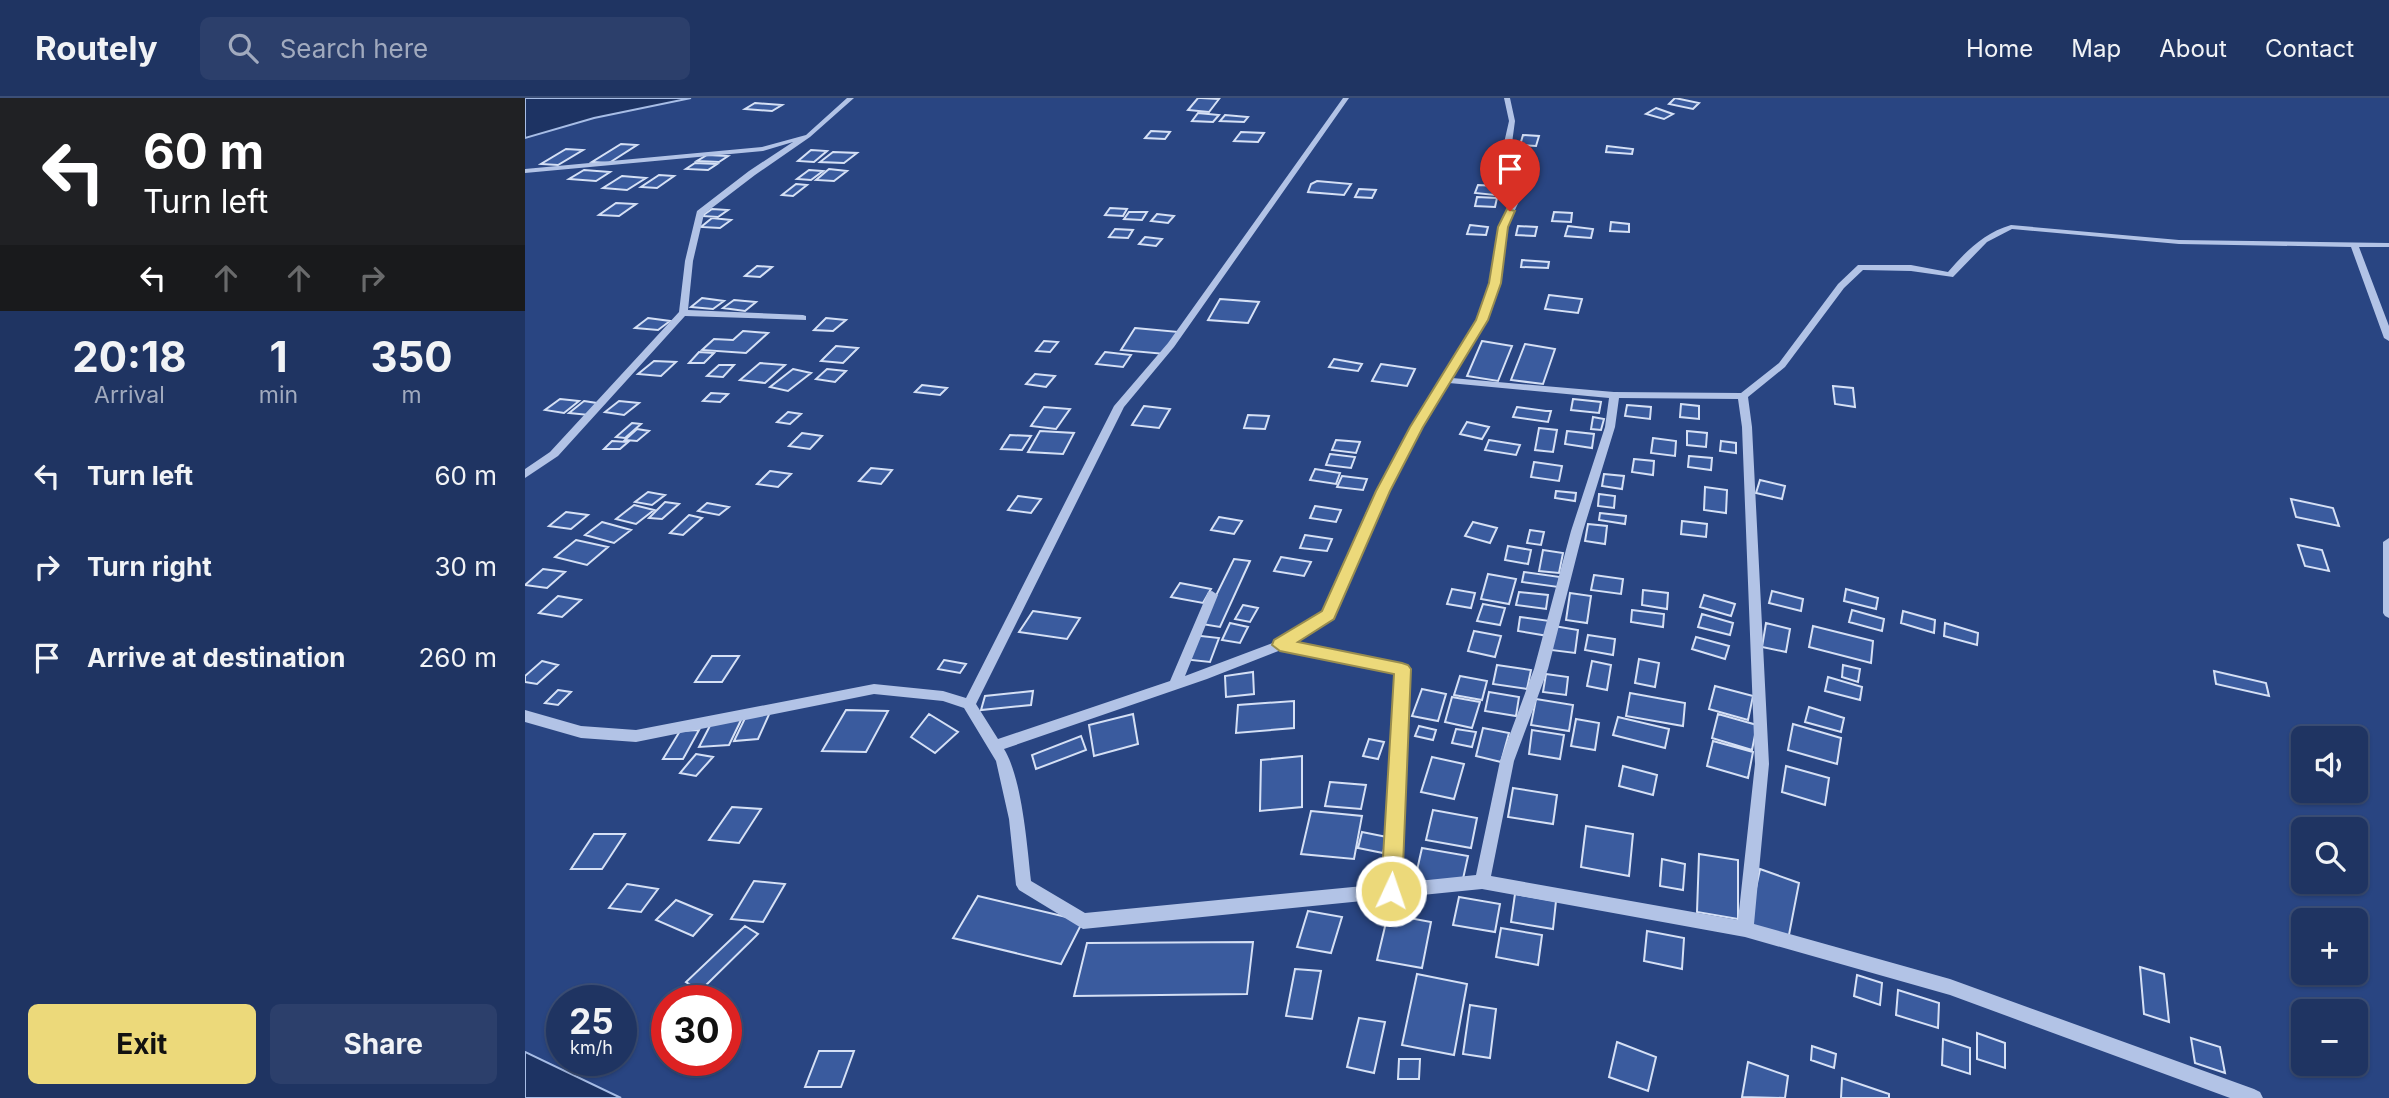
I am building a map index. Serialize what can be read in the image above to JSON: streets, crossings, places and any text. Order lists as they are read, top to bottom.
{
  "page": {
    "header": "Routely",
    "search": "Search here",
    "nav": [
      "Home",
      "Map",
      "About",
      "Contact"
    ],
    "turn": ["60 m", "Turn left"],
    "eta": [
      "20:18",
      "Arrival",
      "1",
      "min",
      "350",
      "m"
    ],
    "list": [
      {
        "name": "Turn left",
        "value": "60 m"
      },
      {
        "name": "Turn right",
        "value": "30 m"
      },
      {
        "name": "Arrive at destination",
        "value": "260 m"
      }
    ],
    "map_buttons": ["+", "−"],
    "speed": "25 km/h",
    "limit": "30",
    "buttons": ["Exit", "Share"]
  }
}
